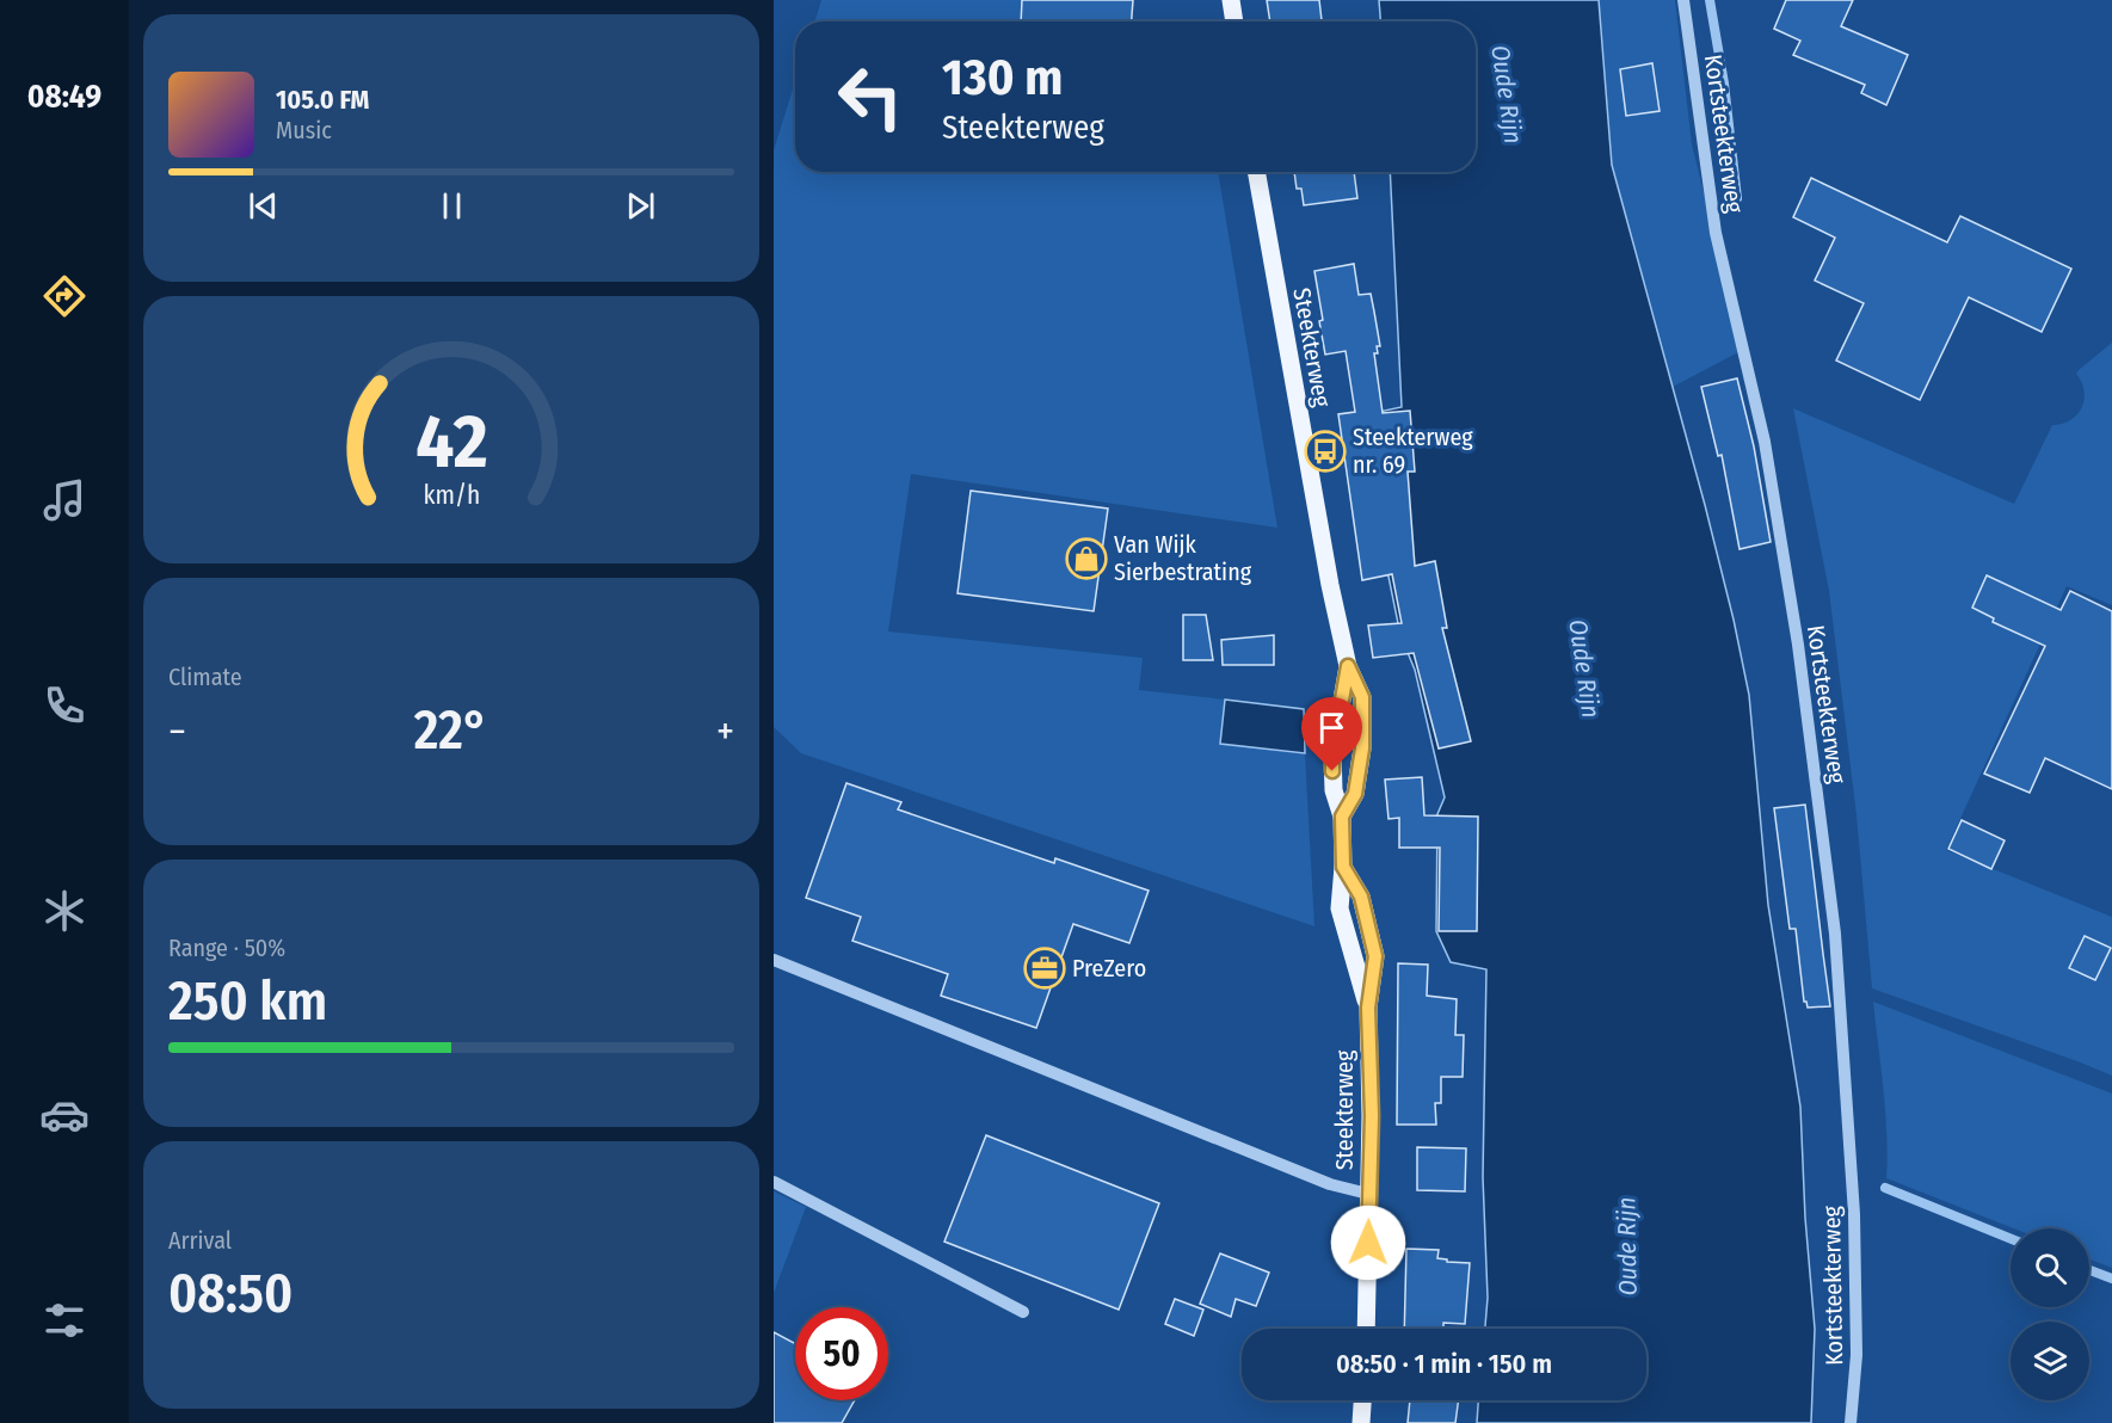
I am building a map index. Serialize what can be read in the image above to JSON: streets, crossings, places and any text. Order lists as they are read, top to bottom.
{
  "streets": {
    "main road": ["Steekterweg"],
    "street": ["Kortsteekterweg"]
  },
  "water": ["Oude Rijn"],
  "places": {
    "bus stop": ["Steekterweg nr. 69"],
    "shop": ["Van Wijk Sierbestrating"],
    "office": ["PreZero"]
  },
  "page": {
    "tabs": "08:49",
    "turn": ["130 m", "Steekterweg"],
    "song": ["105.0 FM", "Music"],
    "tile": [
      "Climate",
      ["Range · 50%", "250 km"],
      ["Arrival", "08:50"]
    ],
    "heat": ["−", "22°", "+"],
    "limit": "50",
    "trip": "08:50 · 1 min · 150 m",
    "gauge": ["42", "km/h"]
  }
}
